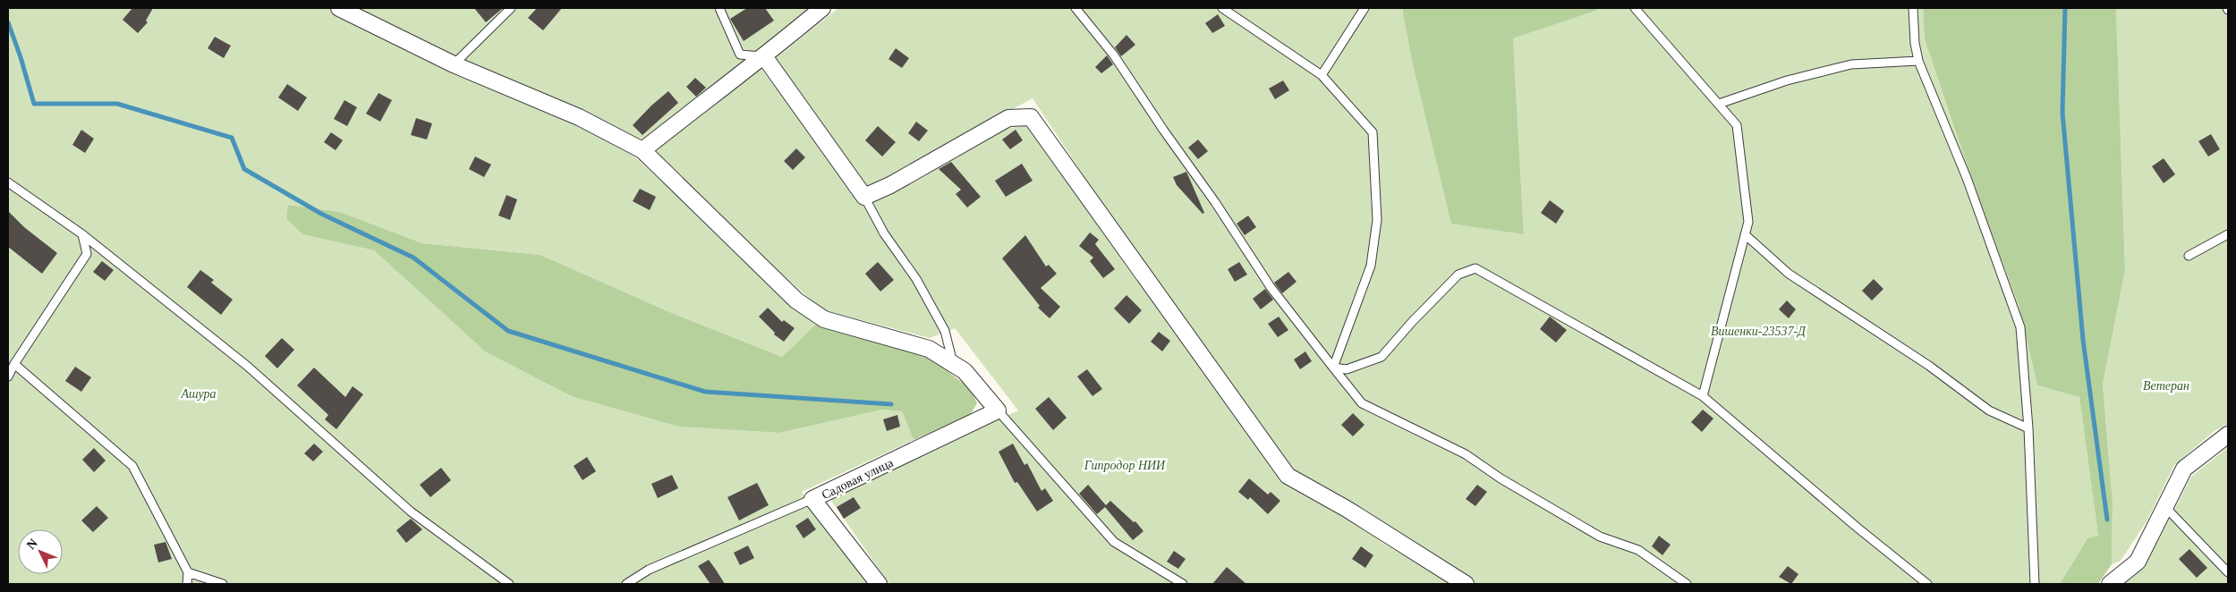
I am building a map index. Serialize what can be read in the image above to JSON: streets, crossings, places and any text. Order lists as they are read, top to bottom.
{
  "streets": {
    "street": ["Садовая улица"]
  },
  "parks": [
    "Вишенки-23537-Д",
    "Ветеран",
    "Ашура",
    "Гипродор НИИ"
  ],
  "north": "top left"
}
